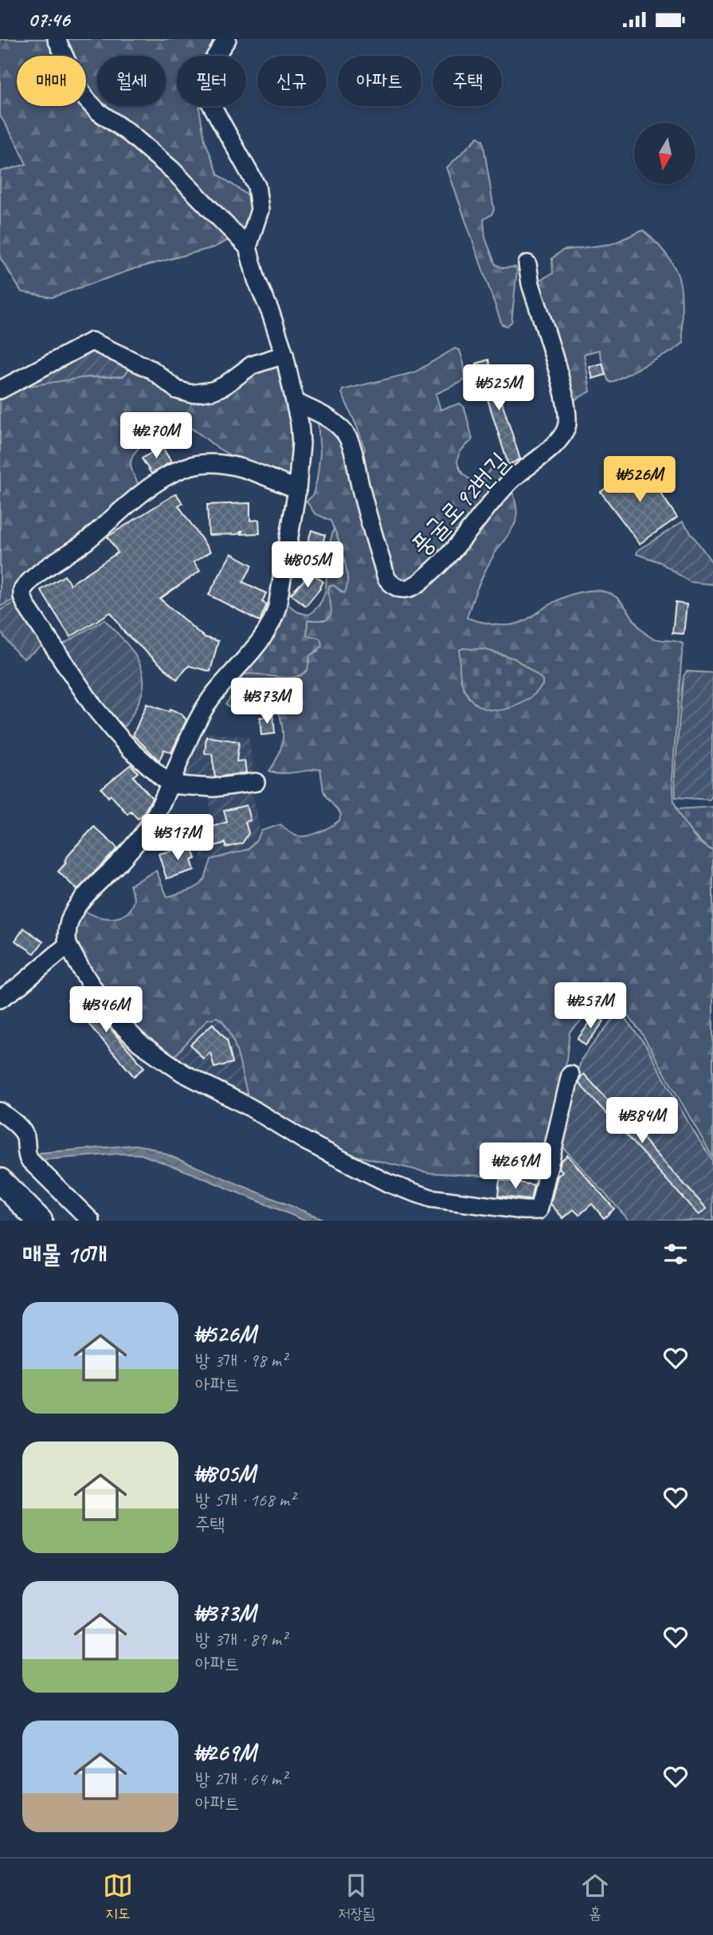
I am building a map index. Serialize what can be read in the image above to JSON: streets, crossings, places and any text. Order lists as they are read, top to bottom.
{
  "streets": {
    "lane": ["풍굴로92번길"]
  },
  "north": "bottom",
  "page": {
    "status": "07:46",
    "chip": [
      "매매",
      "월세",
      "필터",
      "신규",
      "아파트",
      "주택"
    ],
    "price": [
      "₩525M",
      "₩270M",
      "₩526M",
      "₩805M",
      "₩373M",
      "₩317M",
      "₩257M",
      "₩346M",
      "₩384M",
      "₩269M"
    ],
    "heading": "매물 10개",
    "list": [
      {
        "name": "₩526M",
        "note": "방 3개 · 98 m² · 아파트"
      },
      {
        "name": "₩805M",
        "note": "방 5개 · 168 m² · 주택"
      },
      {
        "name": "₩373M",
        "note": "방 3개 · 89 m² · 아파트"
      },
      {
        "name": "₩269M",
        "note": "방 2개 · 64 m² · 아파트"
      }
    ],
    "tabs": ["지도", "저장됨", "홈"]
  }
}
